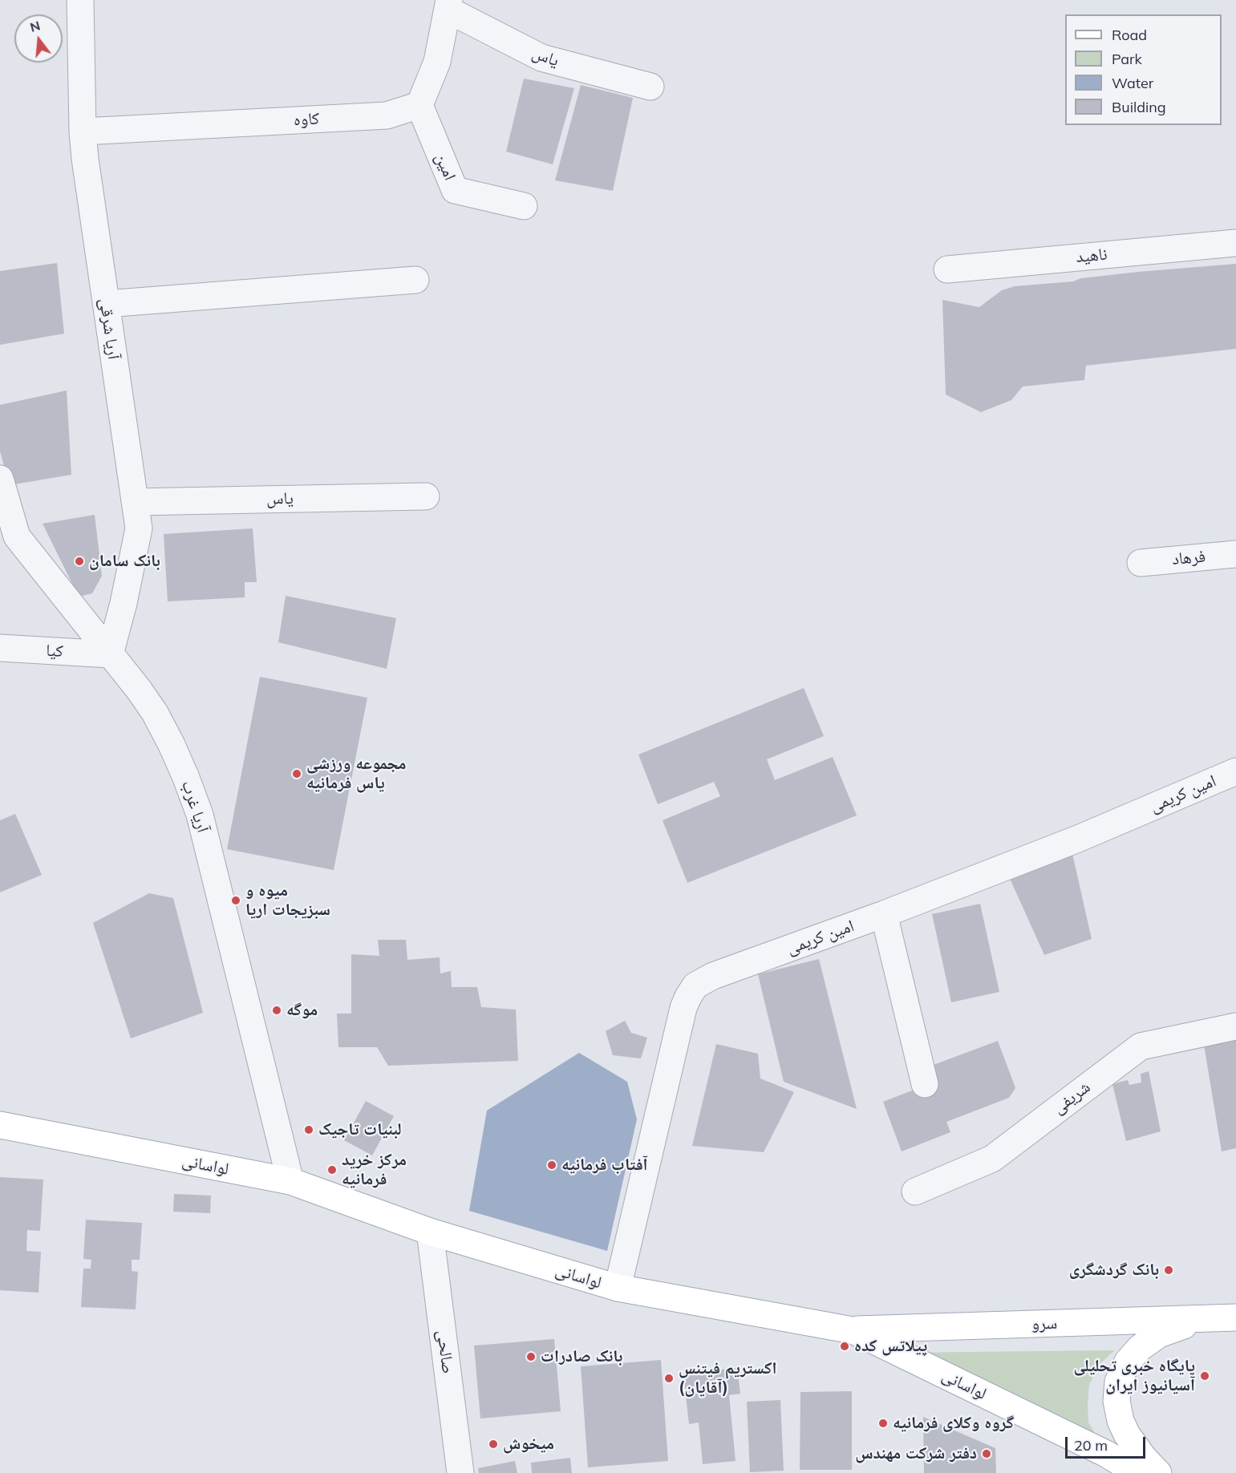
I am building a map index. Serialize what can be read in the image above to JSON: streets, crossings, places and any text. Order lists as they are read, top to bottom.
{
  "streets": {
    "main road": ["لواسانی", "سرو"],
    "street": [
      "یاس",
      "کاوه",
      "امین",
      "ناهید",
      "آریا شرقی",
      "فرهاد",
      "کیا",
      "امین کریمی",
      "آریا غرب",
      "شریفی",
      "صالحی"
    ]
  },
  "crossings": [
    ["یاس", "آریا شرقی"],
    ["کاوه", "امین"],
    ["کاوه", "آریا شرقی"],
    ["آریا شرقی", "کیا"],
    ["آریا شرقی", "آریا غرب"],
    ["کیا", "آریا غرب"],
    ["امین کریمی", "لواسانی"],
    ["آریا غرب", "لواسانی"],
    ["لواسانی", "سرو"],
    ["لواسانی", "صالحی"]
  ],
  "places": [
    "بانک سامان",
    "مجموعه ورزشی یاس فرمانیه",
    "میوه و سبزیجات اریا",
    "موگه",
    "لبنیات تاجیک",
    "آفتاب فرمانیه",
    "مرکز خرید فرمانیه",
    "بانک گردشگری",
    "پیلاتس کده",
    "بانک صادرات",
    "پایگاه خبری تحلیلی آسیانیوز ایران",
    "اکستریم فیتنس (آقایان)",
    "گروه وكلاى فرمانيه",
    "میخوش",
    "دفتر شرکت مهندس"
  ],
  "legend": [
    "Road",
    "Park",
    "Water",
    "Building"
  ],
  "scale_bar": "20 m",
  "north": "top"
}
